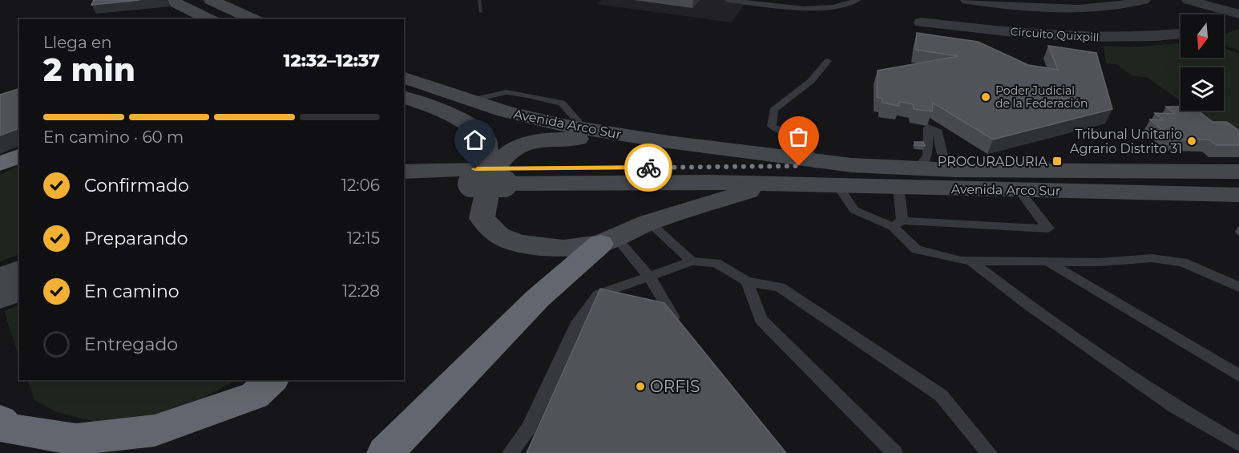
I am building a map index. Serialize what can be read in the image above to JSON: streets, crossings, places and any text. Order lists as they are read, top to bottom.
{
  "streets": {
    "main road": ["Avenida Arco Sur"],
    "street": ["Circuito Quixpill"]
  },
  "places": {
    "other": ["Poder Judicial de la Federación", "Tribunal Unitario Agrario Distrito 31", "ORFIS"],
    "transit": ["PROCURADURIA"]
  },
  "north": "bottom",
  "page": {
    "heading": ["2 min", "Llega en", "12:32–12:37"],
    "bar": "En camino · 60 m",
    "list": [
      ["Confirmado", "12:06"],
      ["Preparando", "12:15"],
      ["En camino", "12:28"],
      "Entregado"
    ]
  }
}
